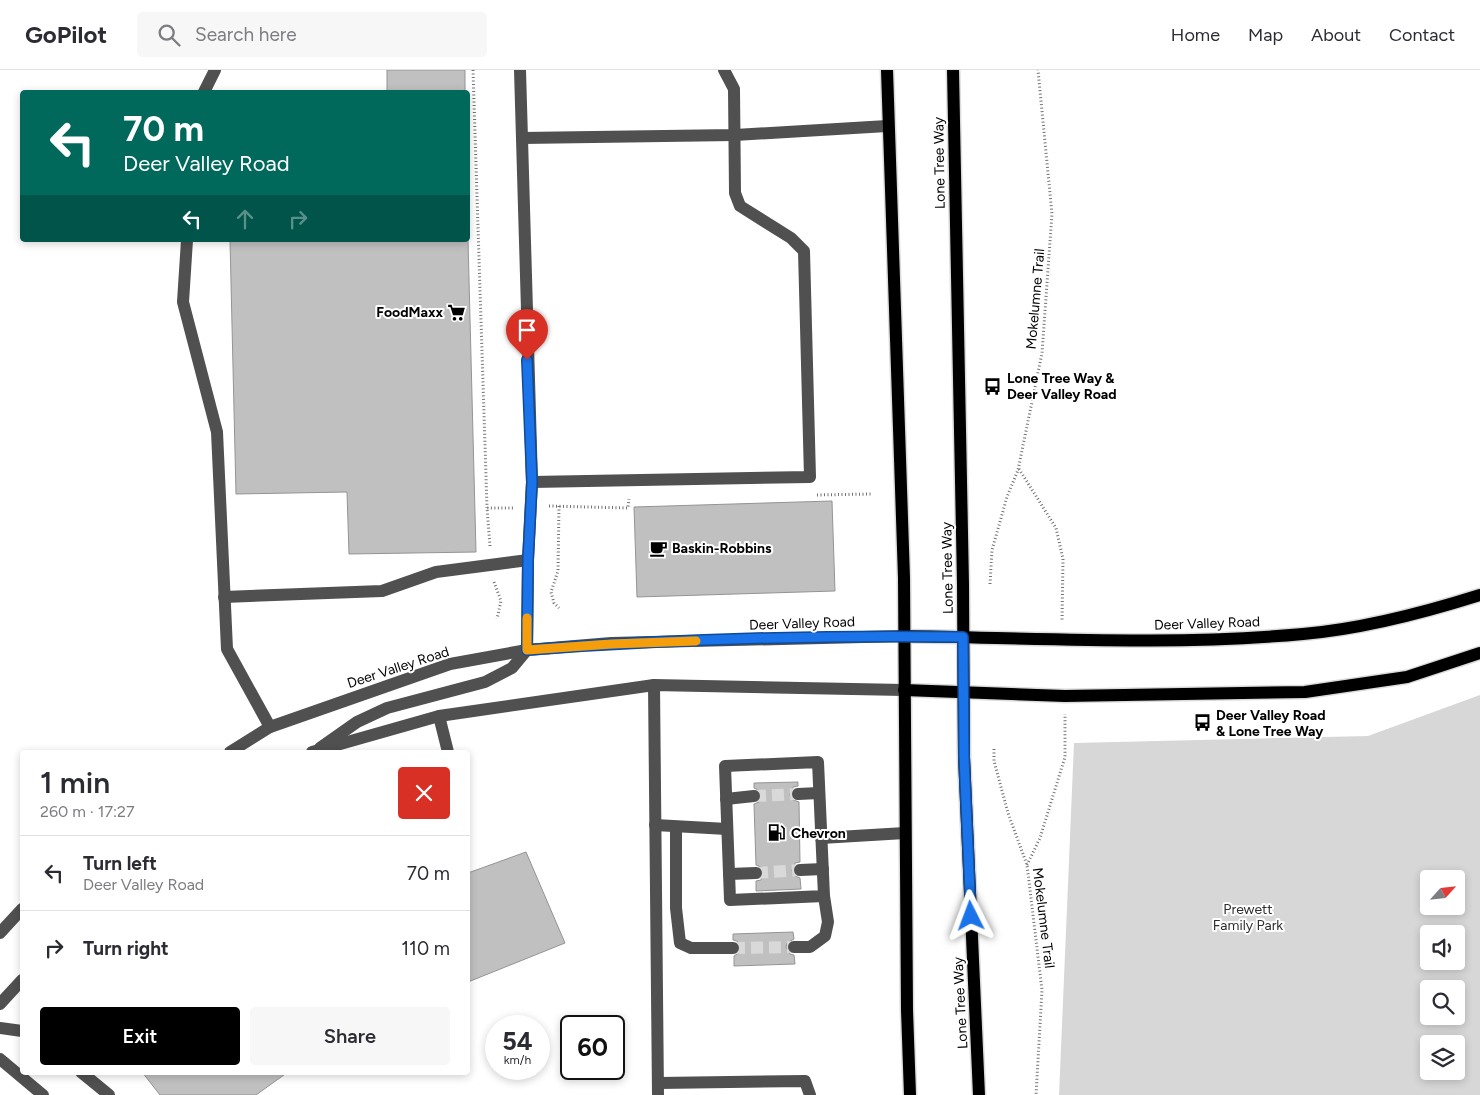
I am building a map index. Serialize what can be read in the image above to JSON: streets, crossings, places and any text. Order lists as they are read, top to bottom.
{
  "streets": {
    "main road": ["Lone Tree Way", "Deer Valley Road"],
    "path": ["Mokelumne Trail"]
  },
  "crossings": [
    ["Lone Tree Way", "Deer Valley Road"]
  ],
  "parks": ["Prewett Family Park"],
  "places": {
    "supermarket": ["FoodMaxx"],
    "bus stop": ["Lone Tree Way & Deer Valley Road", "Deer Valley Road & Lone Tree Way"],
    "cafe": ["Baskin-Robbins"],
    "fuel station": ["Chevron"]
  },
  "north": "top right",
  "page": {
    "header": "GoPilot",
    "search": "Search here",
    "nav": [
      "Home",
      "Map",
      "About",
      "Contact"
    ],
    "turn": ["70 m", "Deer Valley Road"],
    "heading": ["1 min", "260 m · 17:27"],
    "list": [
      {
        "name": "Turn left",
        "note": "Deer Valley Road",
        "value": "70 m"
      },
      {
        "name": "Turn right",
        "value": "110 m"
      }
    ],
    "buttons": ["Exit", "Share"],
    "speed": "54 km/h",
    "limit": "60"
  }
}
